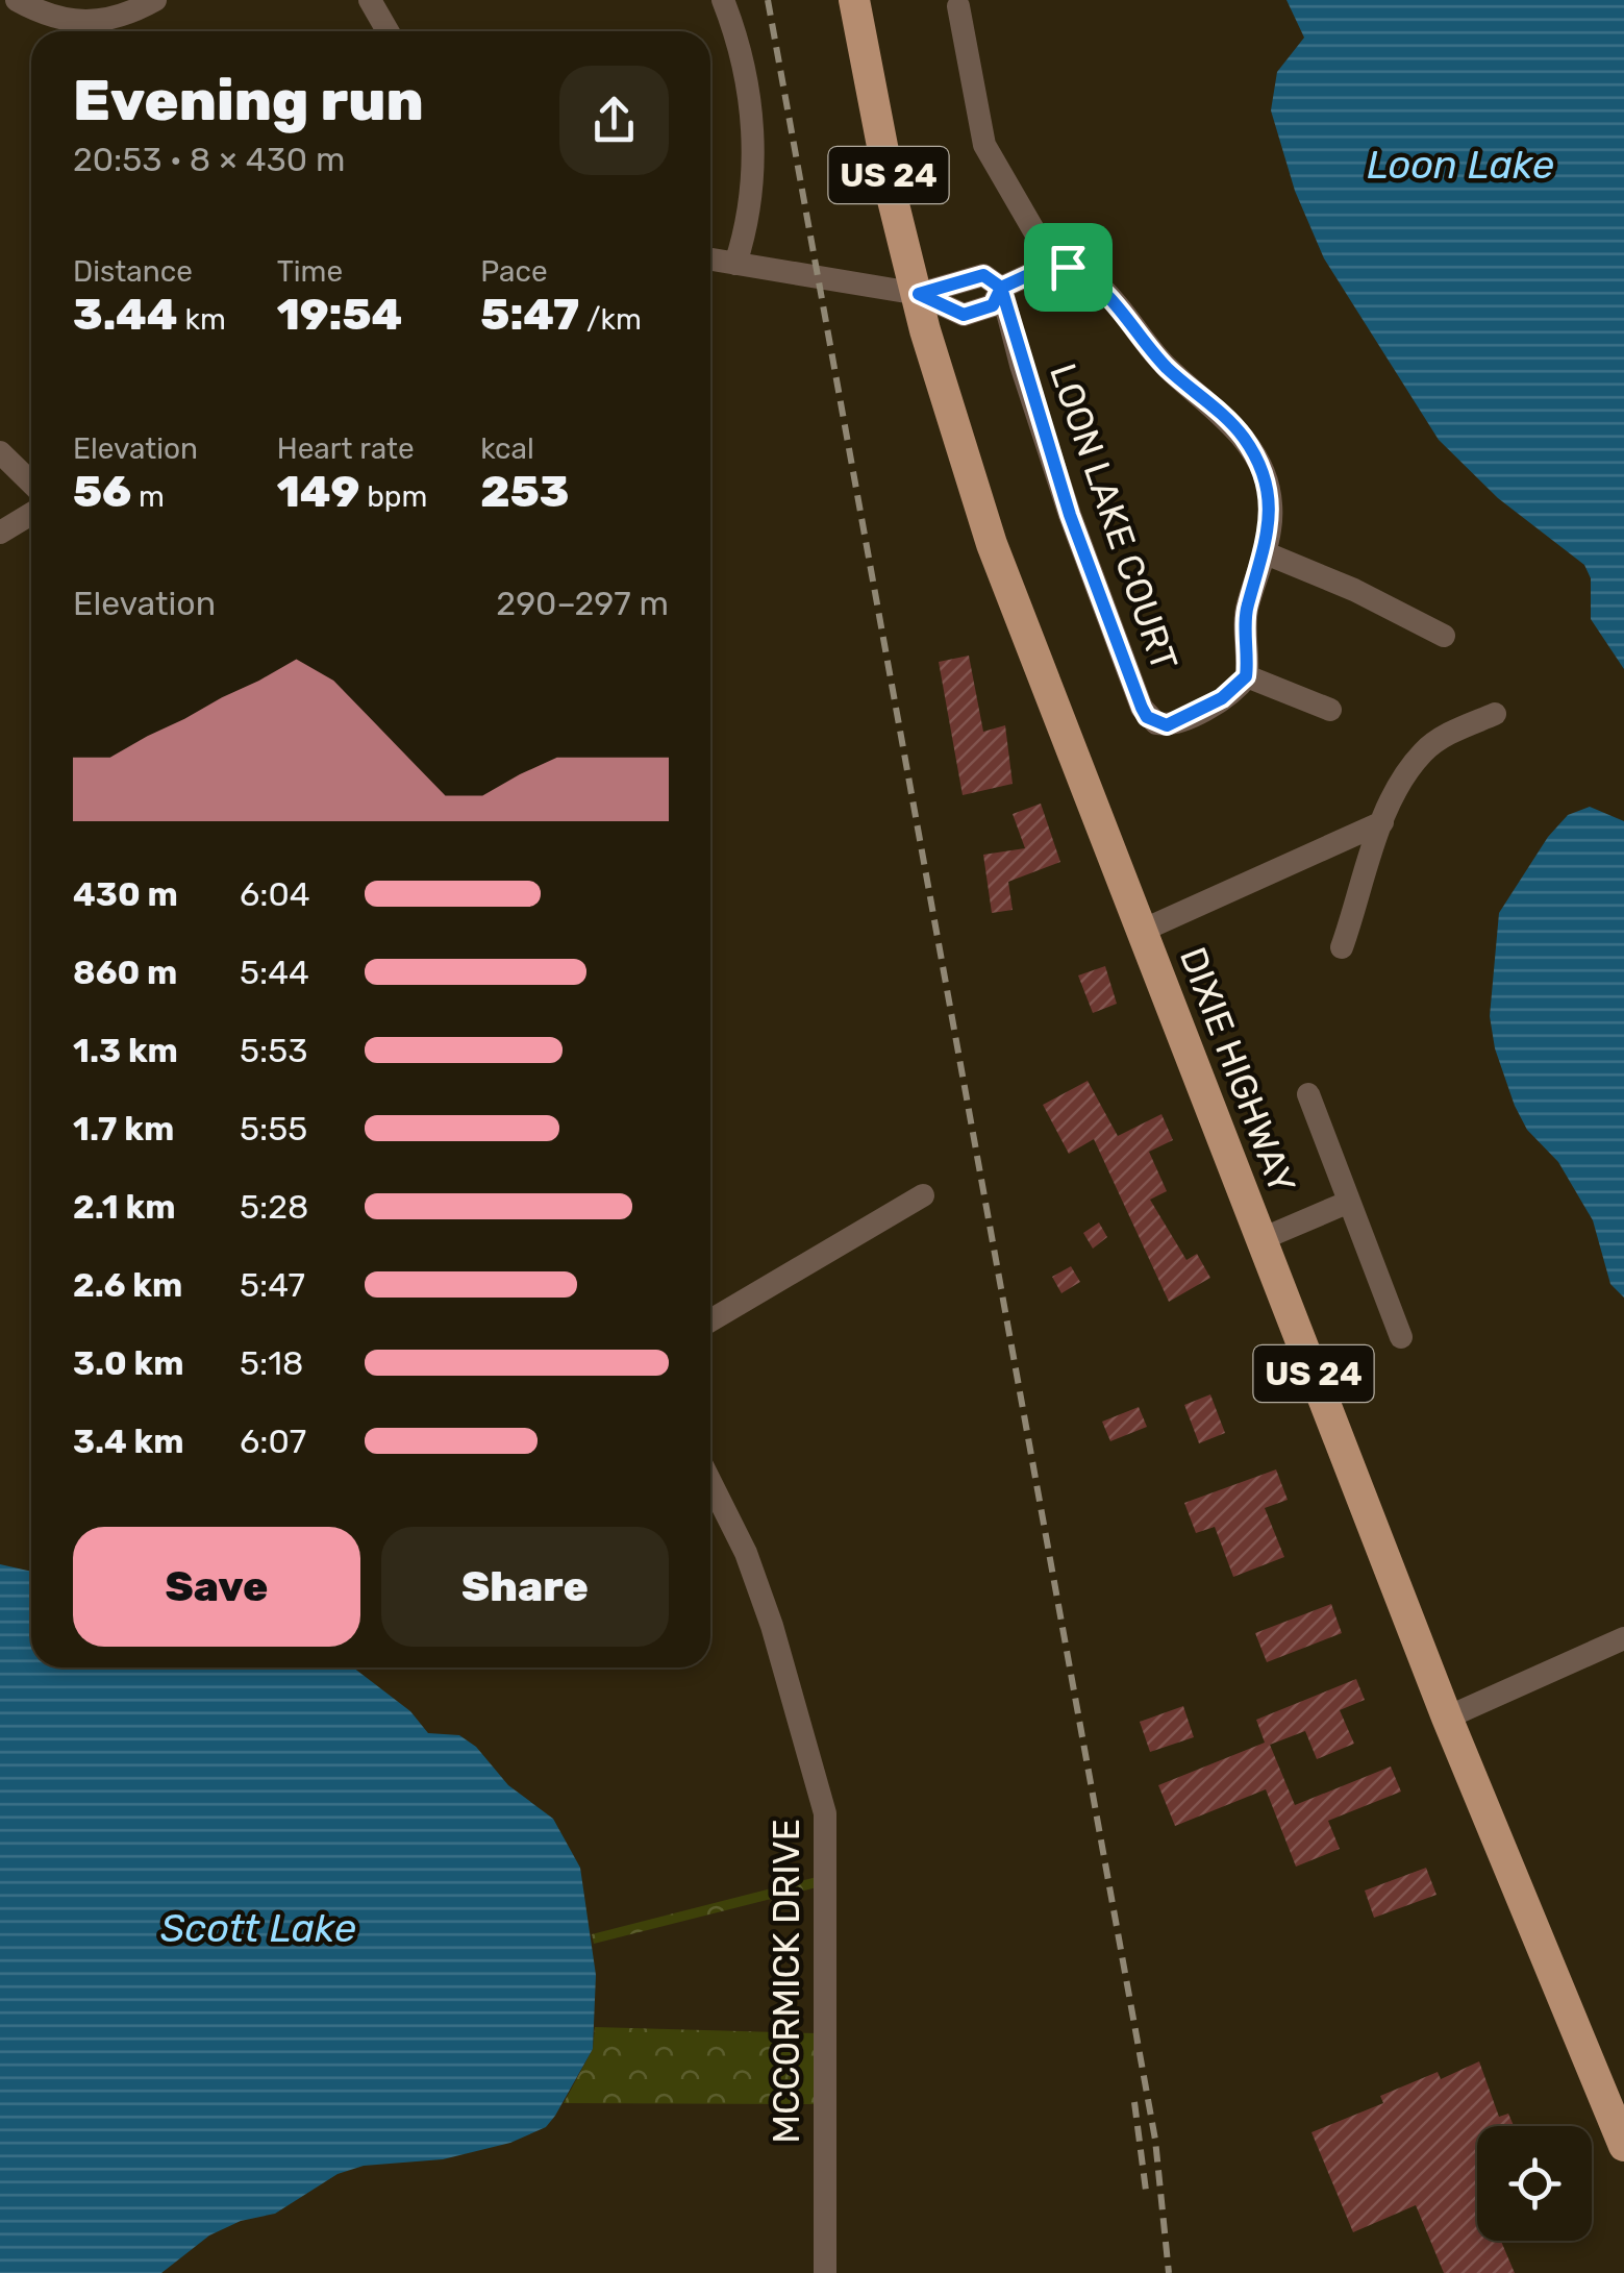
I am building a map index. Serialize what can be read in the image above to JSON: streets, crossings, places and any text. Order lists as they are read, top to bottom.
{
  "streets": {
    "main road": ["US 24", "DIXIE HIGHWAY"],
    "street": ["LOON LAKE COURT", "MCCORMICK DRIVE"]
  },
  "water": ["Loon Lake", "Scott Lake"],
  "page": {
    "heading": ["Evening run", "20:53 · 8 × 430 m"],
    "stats": [
      ["Distance", "3.44 km"],
      ["Time", "19:54"],
      ["Pace", "5:47 /km"],
      ["Elevation", "56 m"],
      ["Heart rate", "149 bpm"],
      ["kcal", "253"]
    ],
    "chart": ["Elevation", "290–297 m"],
    "list": [
      {
        "name": "430 m",
        "note": "6:04"
      },
      {
        "name": "860 m",
        "note": "5:44"
      },
      {
        "name": "1.3 km",
        "note": "5:53"
      },
      {
        "name": "1.7 km",
        "note": "5:55"
      },
      {
        "name": "2.1 km",
        "note": "5:28"
      },
      {
        "name": "2.6 km",
        "note": "5:47"
      },
      {
        "name": "3.0 km",
        "note": "5:18"
      },
      {
        "name": "3.4 km",
        "note": "6:07"
      }
    ],
    "buttons": ["Save", "Share"]
  }
}
